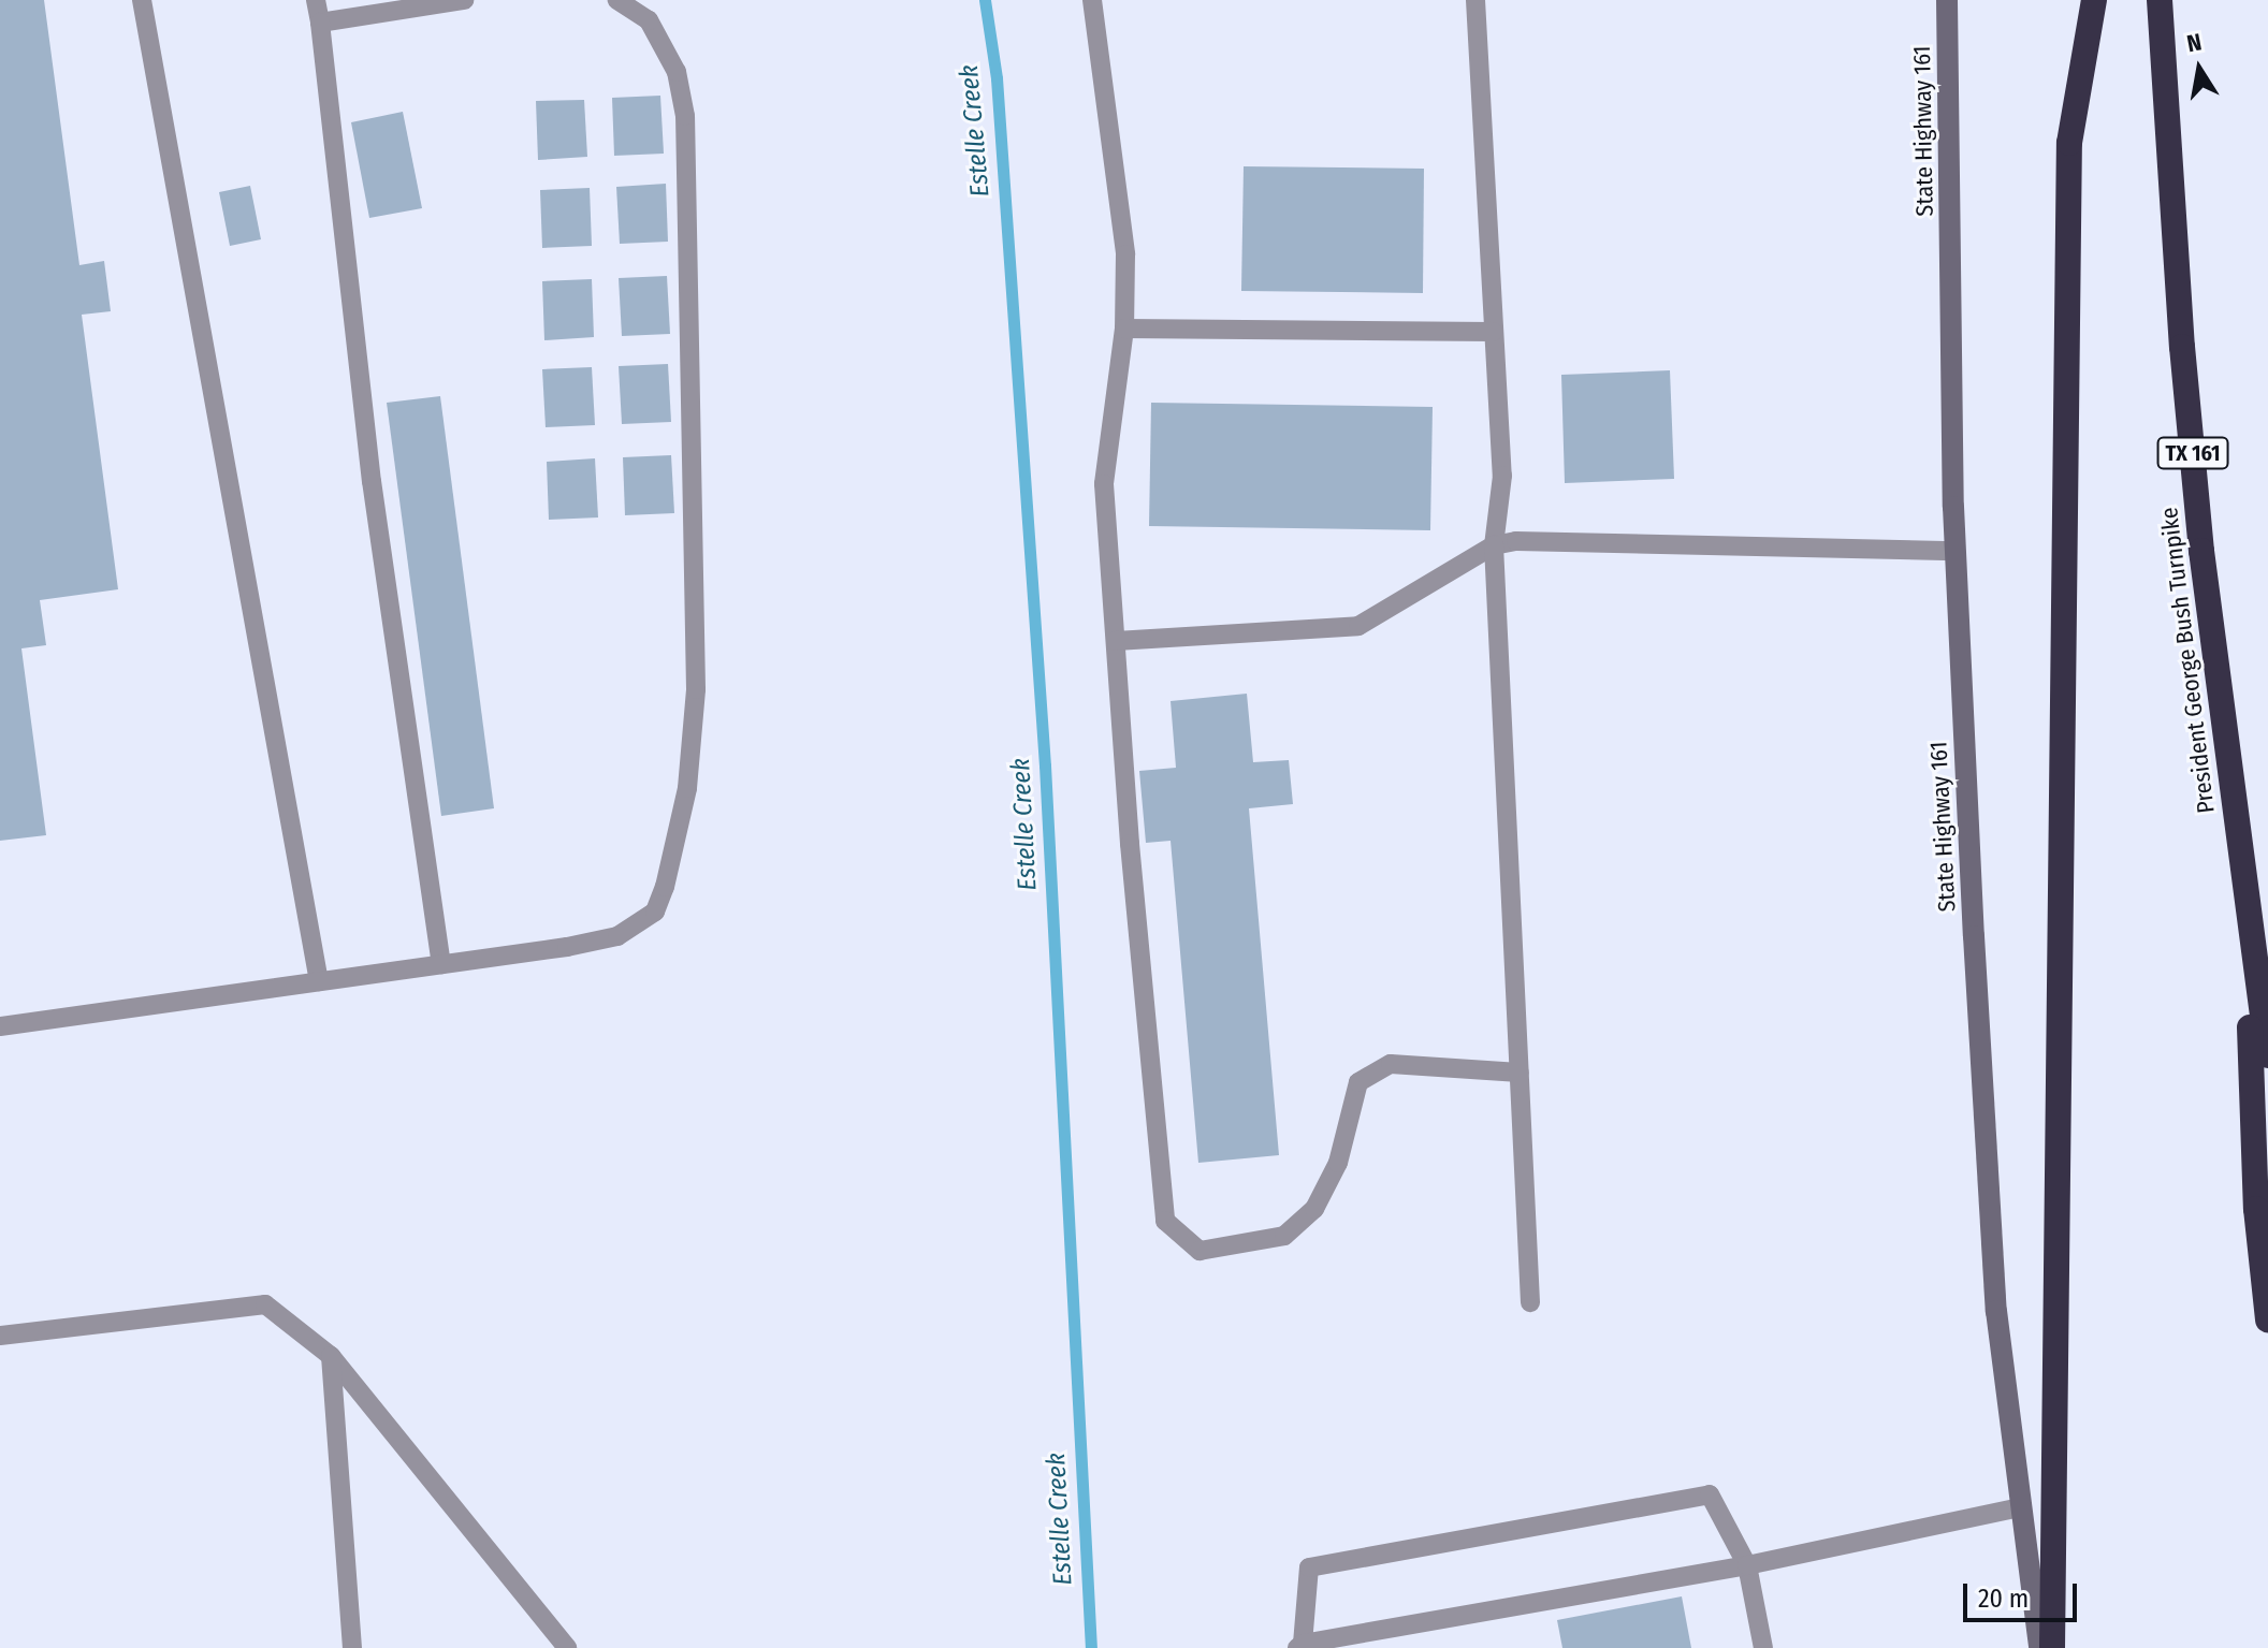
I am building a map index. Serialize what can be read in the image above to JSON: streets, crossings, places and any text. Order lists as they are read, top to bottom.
{
  "streets": {
    "highway": ["TX 161", "President George Bush Turnpike"],
    "main road": ["State Highway 161"]
  },
  "water": ["Estelle Creek"],
  "scale_bar": "20 m",
  "north": "top"
}
